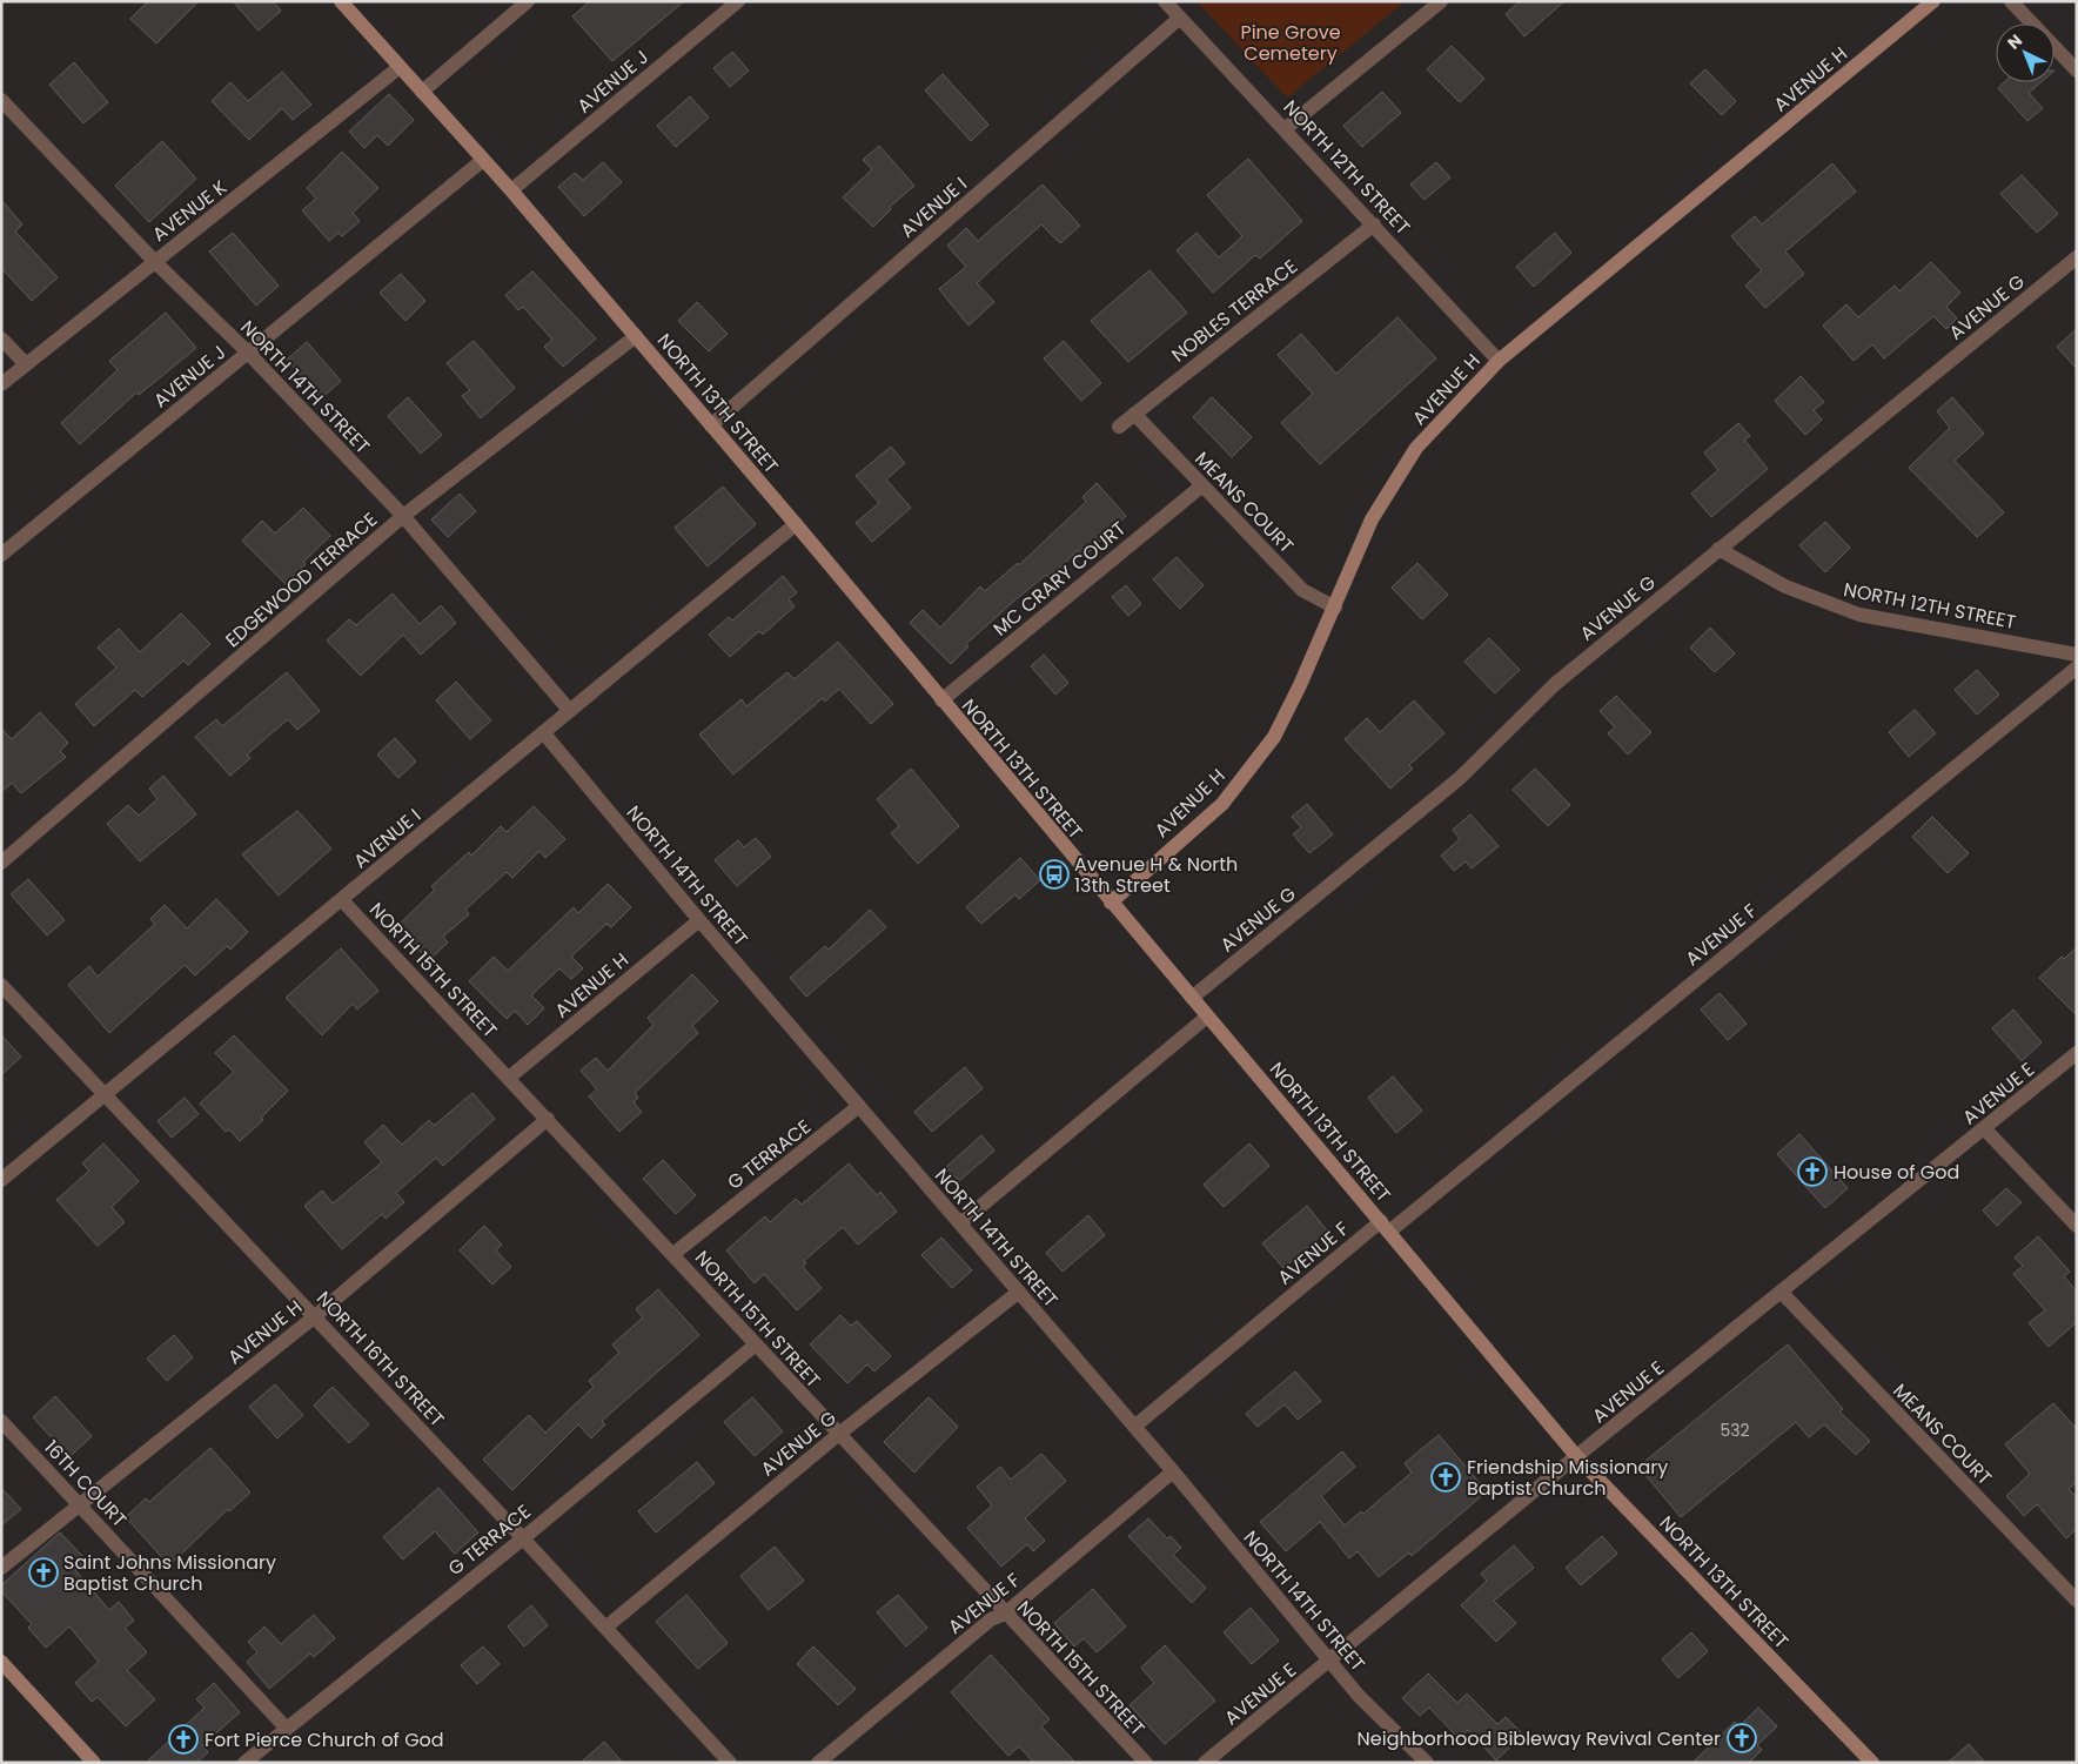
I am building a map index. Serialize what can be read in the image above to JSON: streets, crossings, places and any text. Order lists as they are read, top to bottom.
{
  "streets": {
    "street": [
      "AVENUE H",
      "AVENUE J",
      "NORTH 12TH STREET",
      "AVENUE I",
      "AVENUE K",
      "AVENUE G",
      "NOBLES TERRACE",
      "NORTH 14TH STREET",
      "NORTH 13TH STREET",
      "MEANS COURT",
      "MC CRARY COURT",
      "EDGEWOOD TERRACE",
      "AVENUE F",
      "NORTH 15TH STREET",
      "AVENUE E",
      "G TERRACE",
      "NORTH 16TH STREET",
      "16TH COURT"
    ]
  },
  "crossings": [
    ["AVENUE H", "NORTH 12TH STREET"],
    ["AVENUE H", "NORTH 14TH STREET"],
    ["AVENUE H", "NORTH 13TH STREET"],
    ["AVENUE H", "MEANS COURT"],
    ["AVENUE H", "NORTH 15TH STREET"],
    ["AVENUE H", "NORTH 16TH STREET"],
    ["AVENUE H", "16TH COURT"],
    ["AVENUE J", "NORTH 14TH STREET"],
    ["AVENUE J", "NORTH 13TH STREET"],
    ["NORTH 12TH STREET", "AVENUE I"],
    ["NORTH 12TH STREET", "AVENUE G"],
    ["NORTH 12TH STREET", "NOBLES TERRACE"],
    ["AVENUE I", "NORTH 14TH STREET"],
    ["AVENUE I", "NORTH 13TH STREET"],
    ["AVENUE I", "NORTH 15TH STREET"],
    ["AVENUE I", "NORTH 16TH STREET"],
    ["AVENUE K", "NORTH 14TH STREET"],
    ["AVENUE K", "NORTH 13TH STREET"],
    ["AVENUE G", "NORTH 14TH STREET"],
    ["AVENUE G", "NORTH 13TH STREET"],
    ["AVENUE G", "NORTH 15TH STREET"],
    ["AVENUE G", "NORTH 16TH STREET"],
    ["NOBLES TERRACE", "MEANS COURT"],
    ["NORTH 14TH STREET", "EDGEWOOD TERRACE"],
    ["NORTH 14TH STREET", "AVENUE F"],
    ["NORTH 14TH STREET", "AVENUE E"],
    ["NORTH 14TH STREET", "G TERRACE"],
    ["NORTH 13TH STREET", "MC CRARY COURT"],
    ["NORTH 13TH STREET", "EDGEWOOD TERRACE"],
    ["NORTH 13TH STREET", "AVENUE F"],
    ["NORTH 13TH STREET", "AVENUE E"],
    ["MEANS COURT", "MC CRARY COURT"],
    ["MEANS COURT", "AVENUE E"],
    ["AVENUE F", "NORTH 15TH STREET"],
    ["NORTH 15TH STREET", "G TERRACE"],
    ["G TERRACE", "NORTH 16TH STREET"],
    ["G TERRACE", "16TH COURT"]
  ],
  "parks": ["Pine Grove Cemetery"],
  "places": {
    "bus stop": ["Avenue H & North 13th Street"],
    "church": [
      "House of God",
      "Friendship Missionary Baptist Church",
      "Saint Johns Missionary Baptist Church",
      "Neighborhood Bibleway Revival Center",
      "Fort Pierce Church of God"
    ]
  },
  "house_numbers": ["532"],
  "north": "top left"
}
